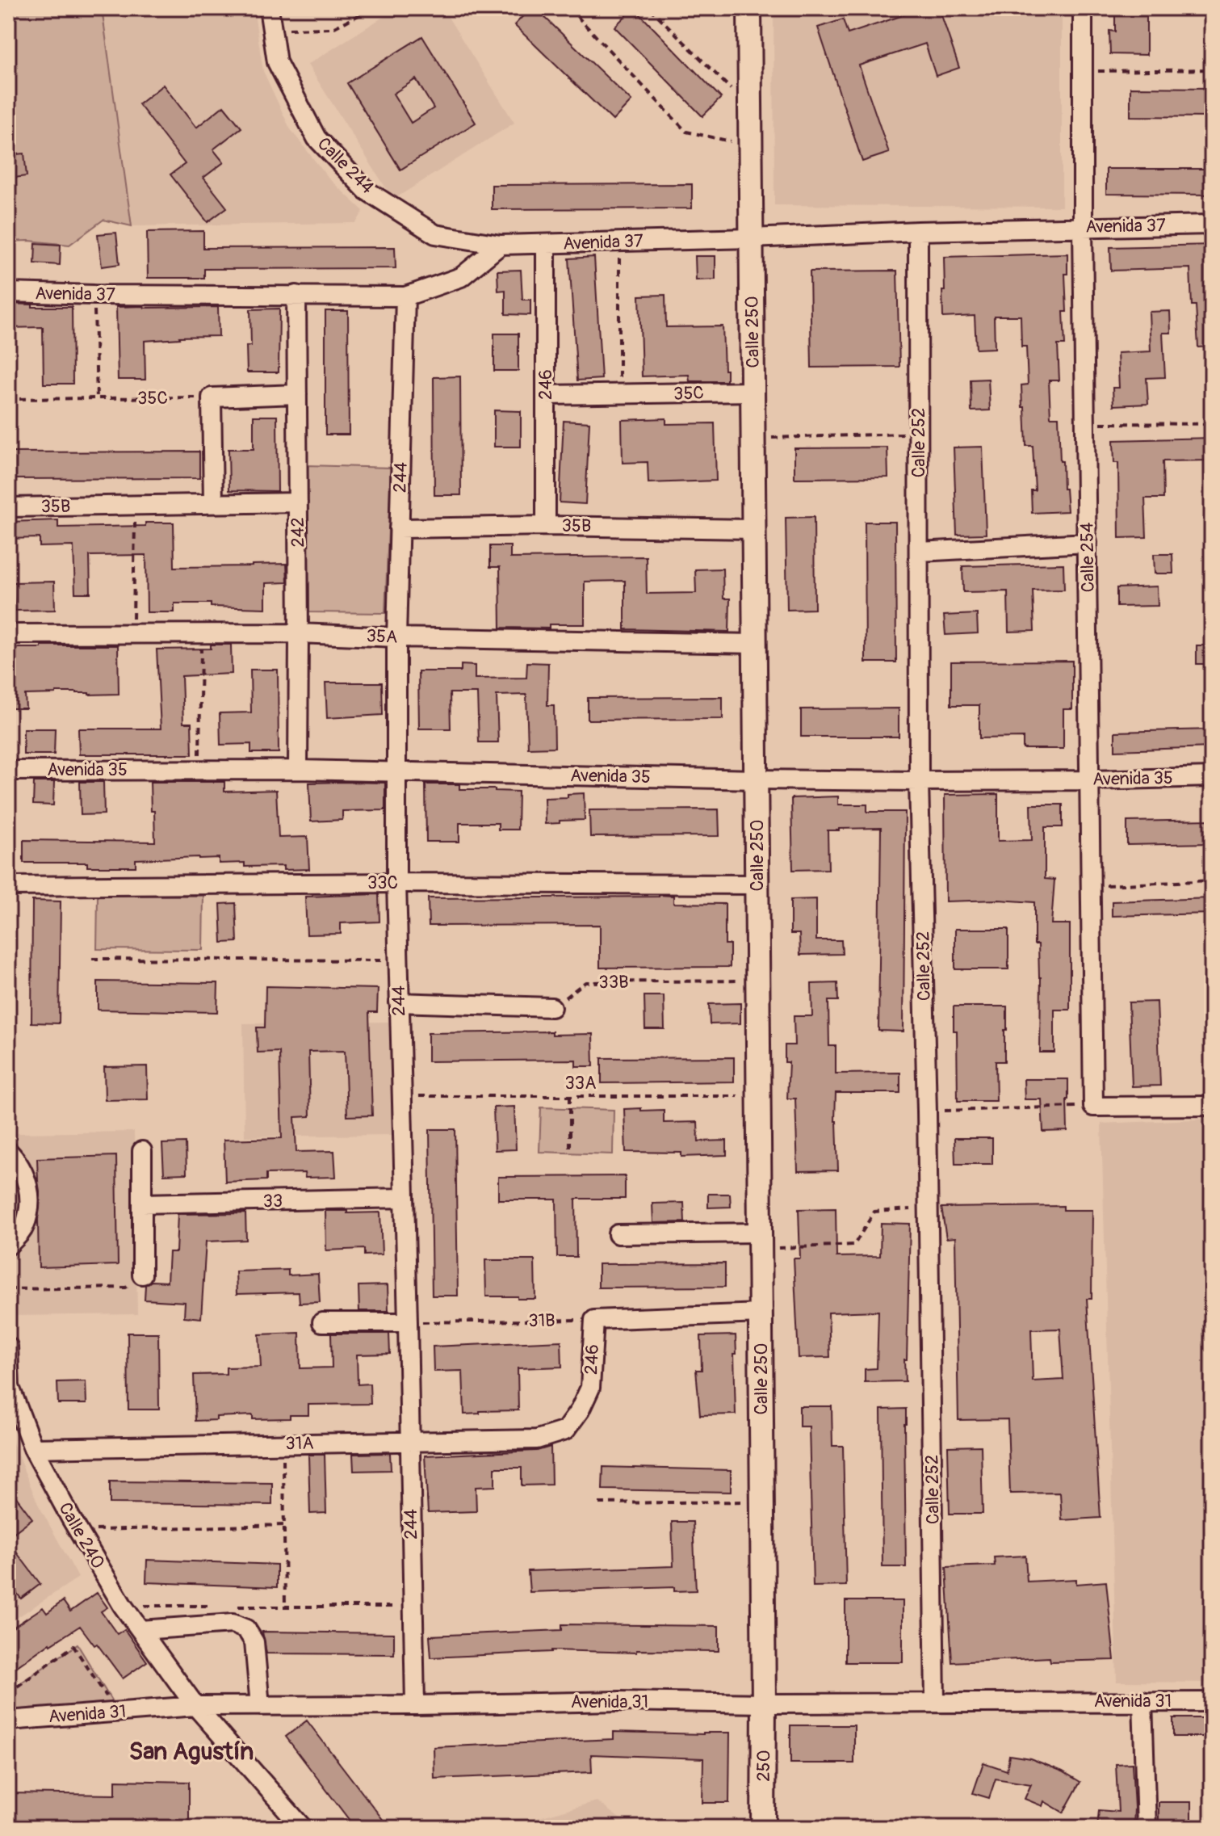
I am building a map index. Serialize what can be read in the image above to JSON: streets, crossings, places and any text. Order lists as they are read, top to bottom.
{
  "streets": {
    "main road": ["Calle 250", "250"],
    "street": [
      "Calle 244",
      "Avenida 37",
      "246",
      "35C",
      "Calle 252",
      "244",
      "35B",
      "242",
      "Calle 254",
      "35A",
      "Avenida 35",
      "33C",
      "33",
      "31A",
      "Calle 240",
      "Avenida 31"
    ],
    "path": ["33B", "33A", "31B"]
  },
  "crossings": [
    ["Calle 244", "Avenida 37"],
    ["Avenida 37", "Calle 250"],
    ["Avenida 37", "246"],
    ["Avenida 37", "Calle 252"],
    ["Avenida 37", "244"],
    ["Avenida 37", "242"],
    ["Avenida 37", "Calle 254"],
    ["Calle 250", "35C"],
    ["Calle 250", "35B"],
    ["Calle 250", "35A"],
    ["Calle 250", "Avenida 35"],
    ["Calle 250", "33C"],
    ["Calle 250", "33B"],
    ["Calle 250", "33A"],
    ["Calle 250", "Avenida 31"],
    ["Calle 250", "250"],
    ["246", "35C"],
    ["246", "35B"],
    ["246", "31B"],
    ["246", "31A"],
    ["Calle 252", "Avenida 35"],
    ["Calle 252", "Avenida 31"],
    ["244", "35B"],
    ["244", "35A"],
    ["244", "Avenida 35"],
    ["244", "33C"],
    ["244", "33A"],
    ["244", "33"],
    ["244", "31B"],
    ["244", "31A"],
    ["244", "Avenida 31"],
    ["35B", "242"],
    ["242", "35A"],
    ["242", "Avenida 35"],
    ["Calle 254", "Avenida 35"],
    ["31A", "Calle 240"],
    ["Calle 240", "Avenida 31"],
    ["Avenida 31", "250"]
  ],
  "districts": ["San Agustín"]
}
